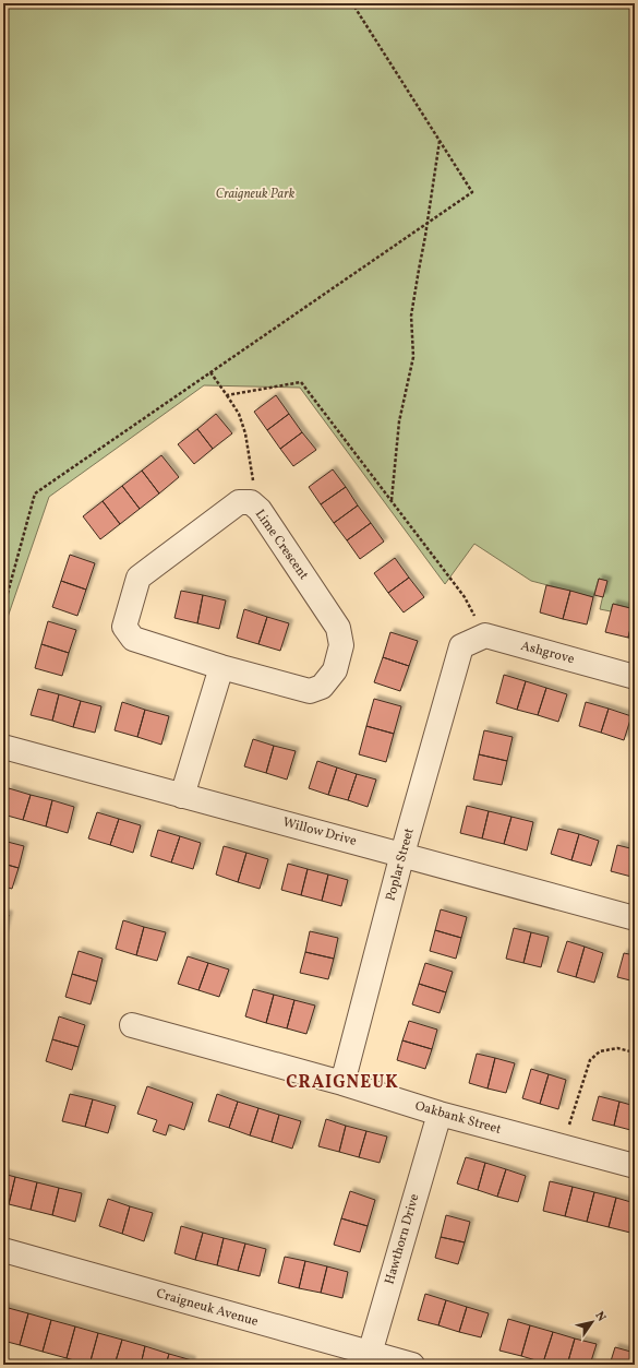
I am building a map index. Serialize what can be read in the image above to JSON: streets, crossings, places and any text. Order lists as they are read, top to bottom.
{
  "streets": {
    "street": [
      "Lime Crescent",
      "Ashgrove",
      "Willow Drive",
      "Poplar Street",
      "Oakbank Street",
      "Hawthorn Drive",
      "Craigneuk Avenue"
    ]
  },
  "crossings": [
    ["Ashgrove", "Poplar Street"],
    ["Willow Drive", "Poplar Street"],
    ["Poplar Street", "Oakbank Street"],
    ["Oakbank Street", "Hawthorn Drive"],
    ["Hawthorn Drive", "Craigneuk Avenue"]
  ],
  "districts": ["CRAIGNEUK"],
  "parks": ["Craigneuk Park"],
  "north": "top right"
}
